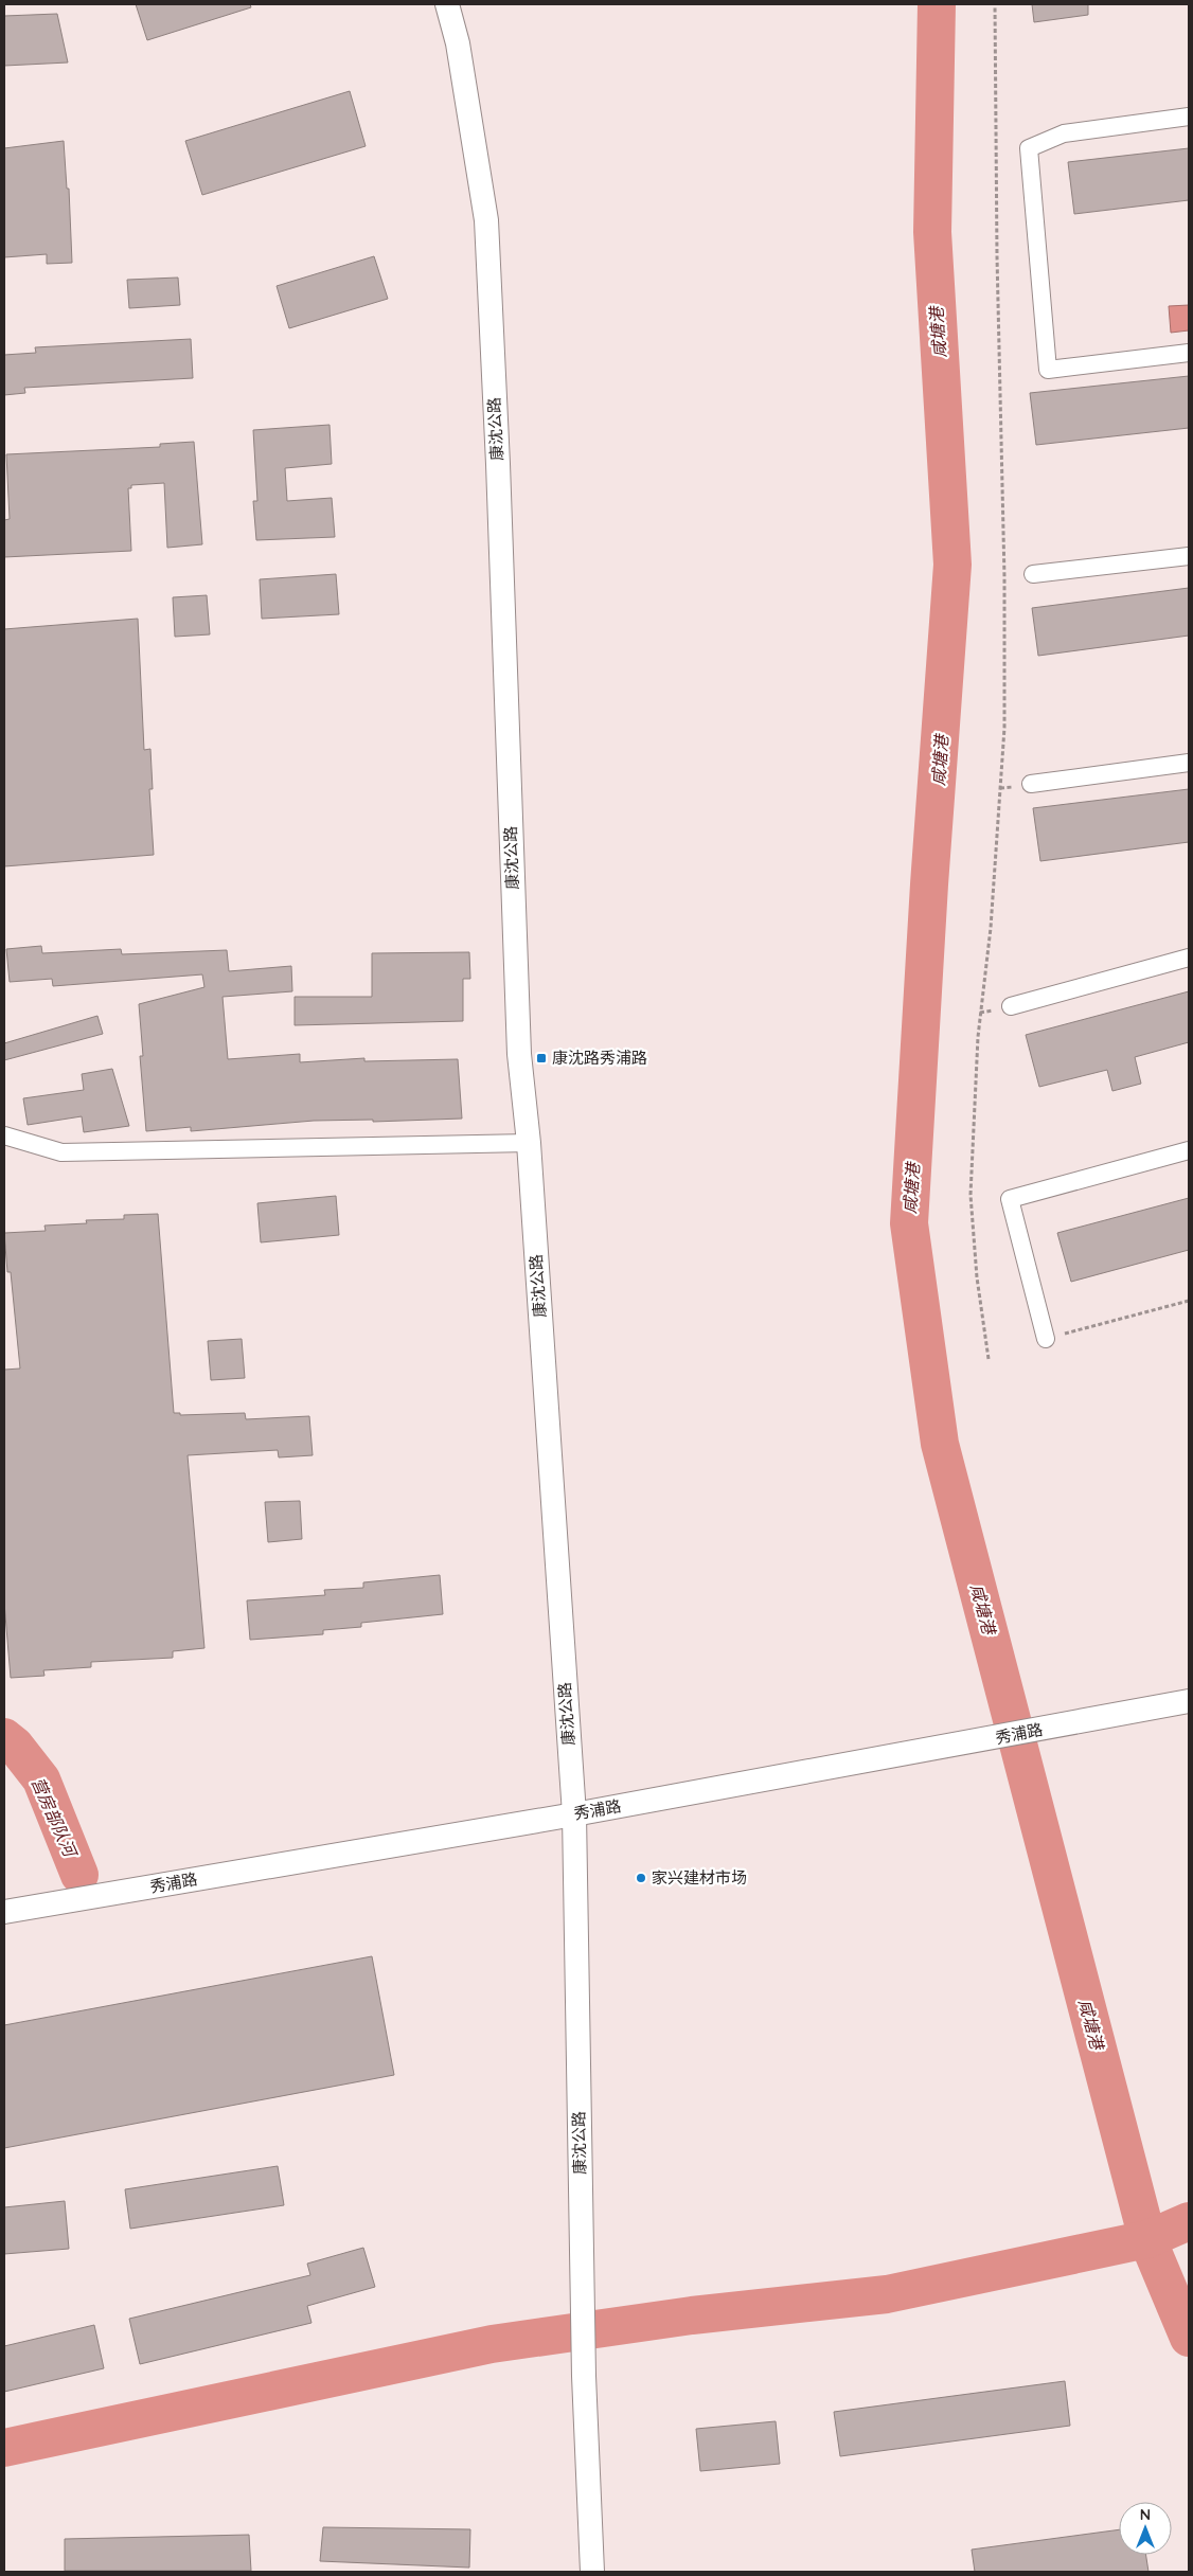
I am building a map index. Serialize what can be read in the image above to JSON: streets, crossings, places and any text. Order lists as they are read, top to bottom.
{
  "streets": {
    "street": ["康沈公路", "秀浦路"]
  },
  "crossings": [
    ["康沈公路", "秀浦路"]
  ],
  "water": ["咸塘港", "营房部队河"],
  "places": {
    "transit": ["康沈路秀浦路"],
    "other": ["家兴建材市场"]
  },
  "north": "top"
}
